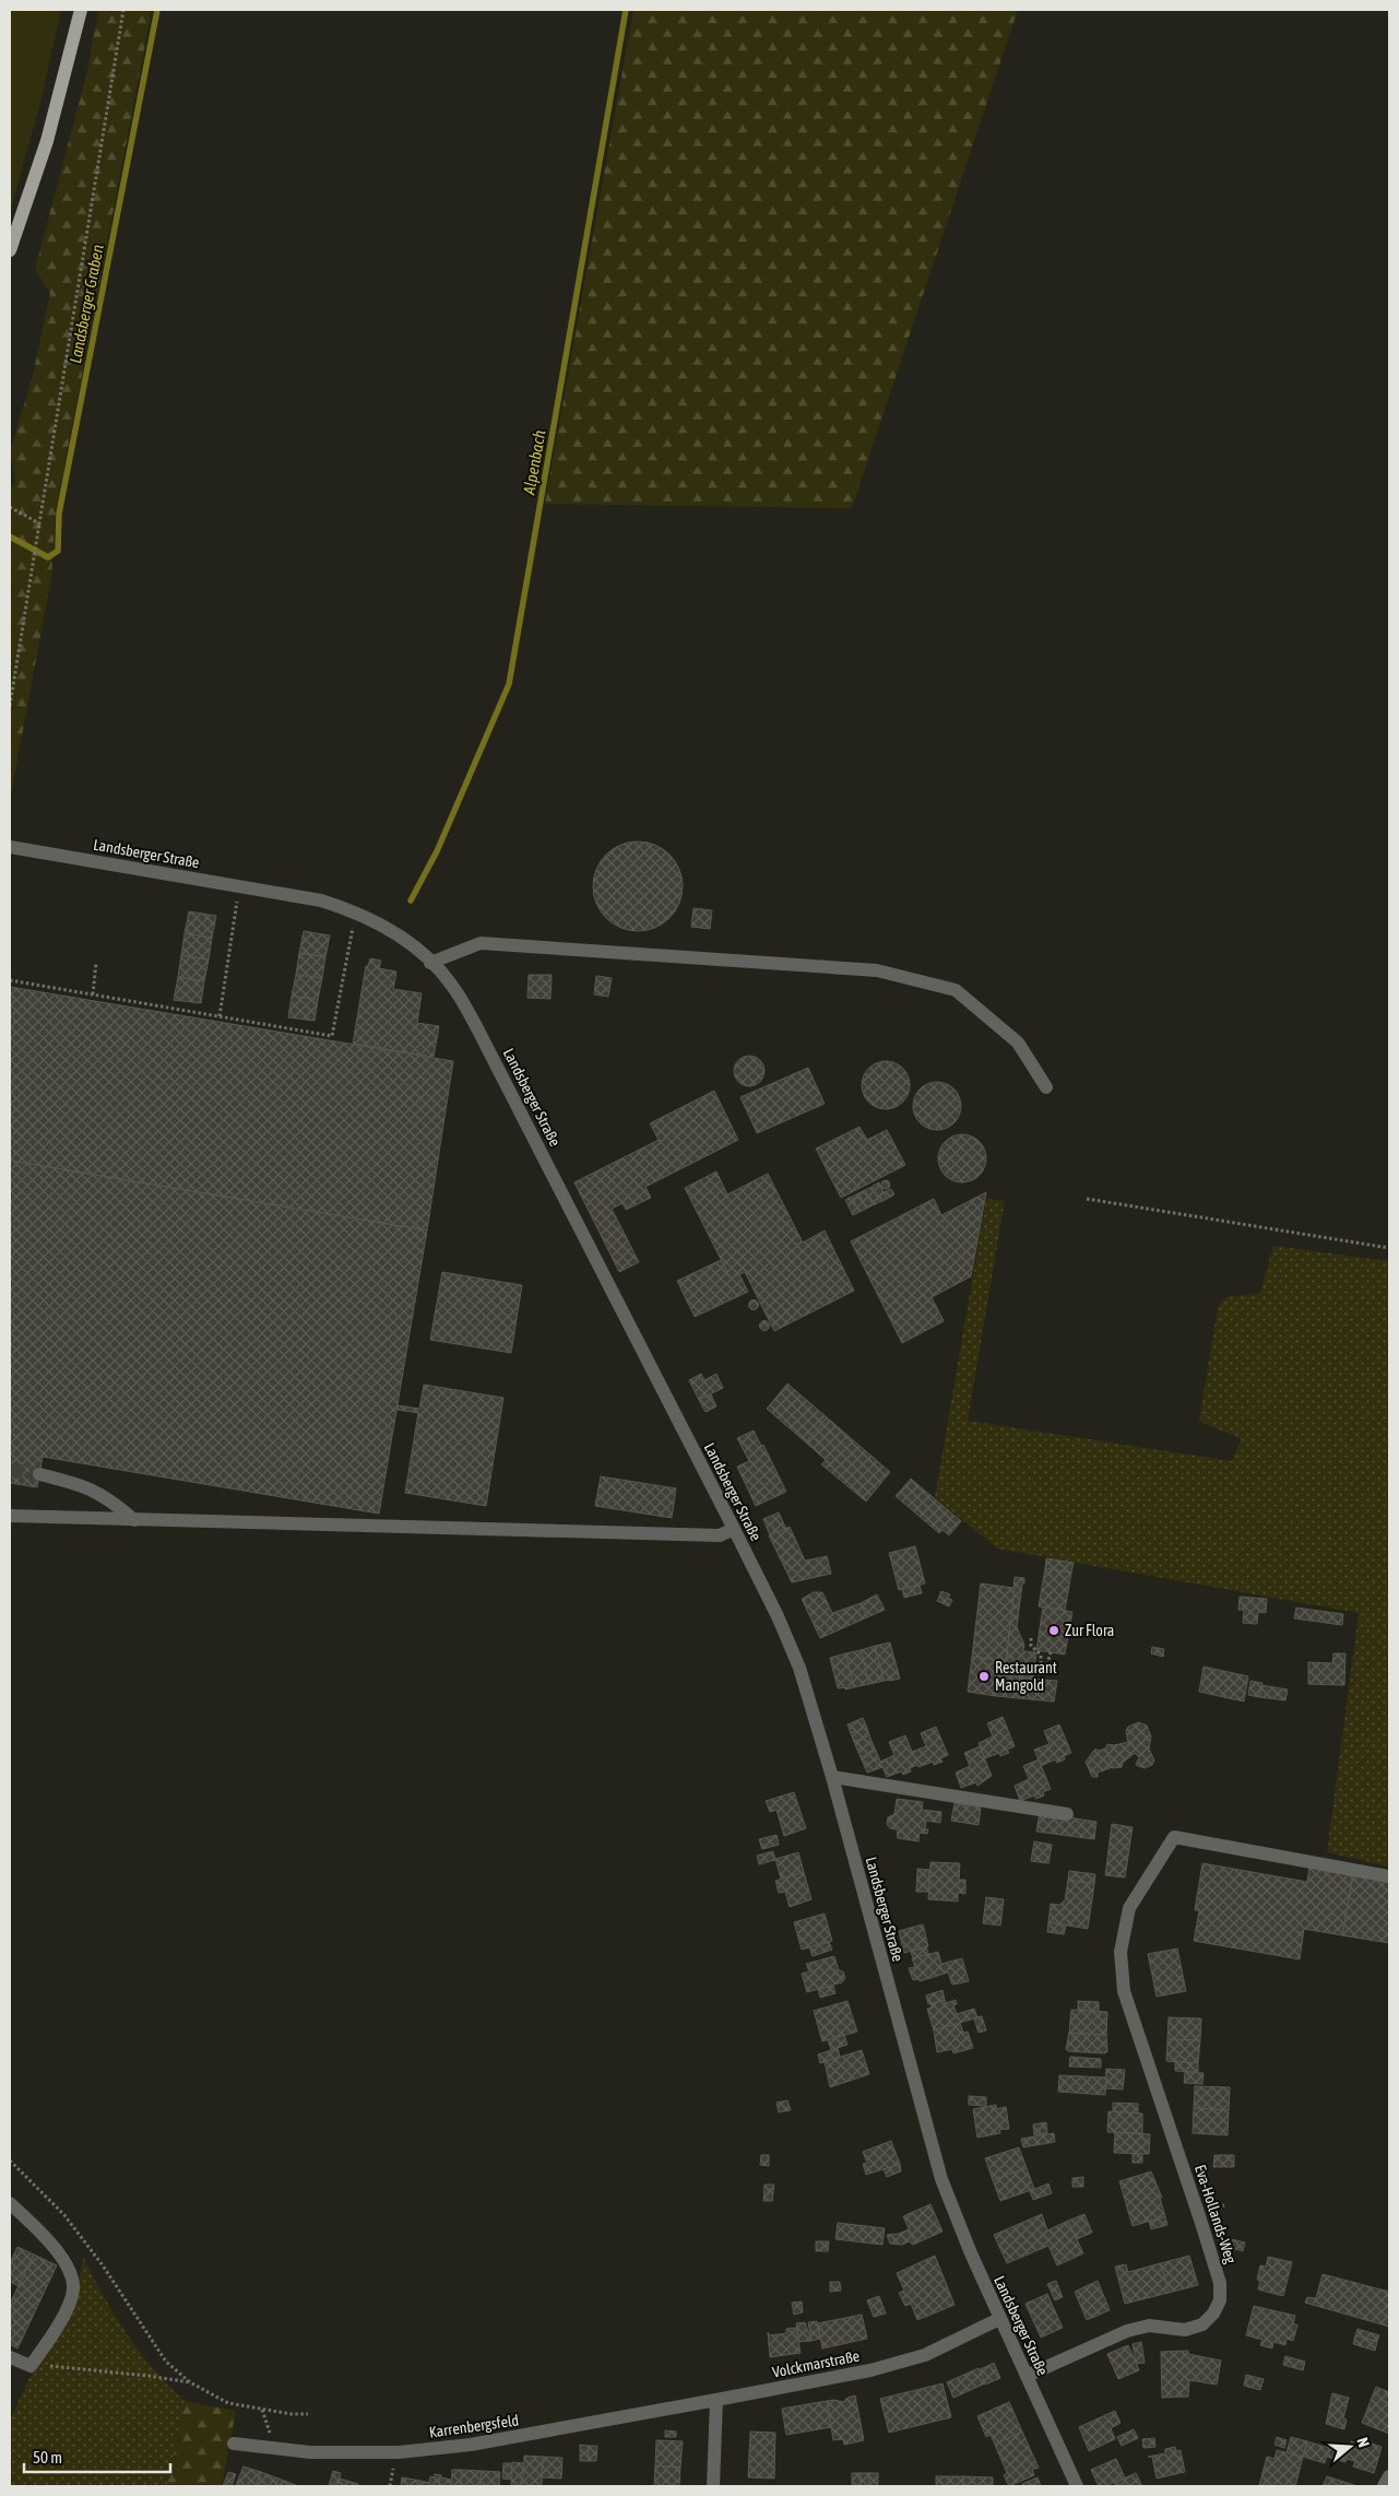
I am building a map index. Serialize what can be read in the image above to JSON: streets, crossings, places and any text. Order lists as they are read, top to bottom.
{
  "streets": {
    "street": [
      "Landsberger Straße",
      "Eva-Hollands-Weg",
      "Volckmarstraße",
      "Karrenbergsfeld"
    ]
  },
  "crossings": [
    ["Landsberger Straße", "Eva-Hollands-Weg"],
    ["Landsberger Straße", "Volckmarstraße"],
    ["Volckmarstraße", "Karrenbergsfeld"]
  ],
  "water": ["Landsberger Graben", "Alpenbach"],
  "places": ["Zur Flora", "Restaurant Mangold"],
  "scale_bar": "50 m",
  "north": "right"
}
